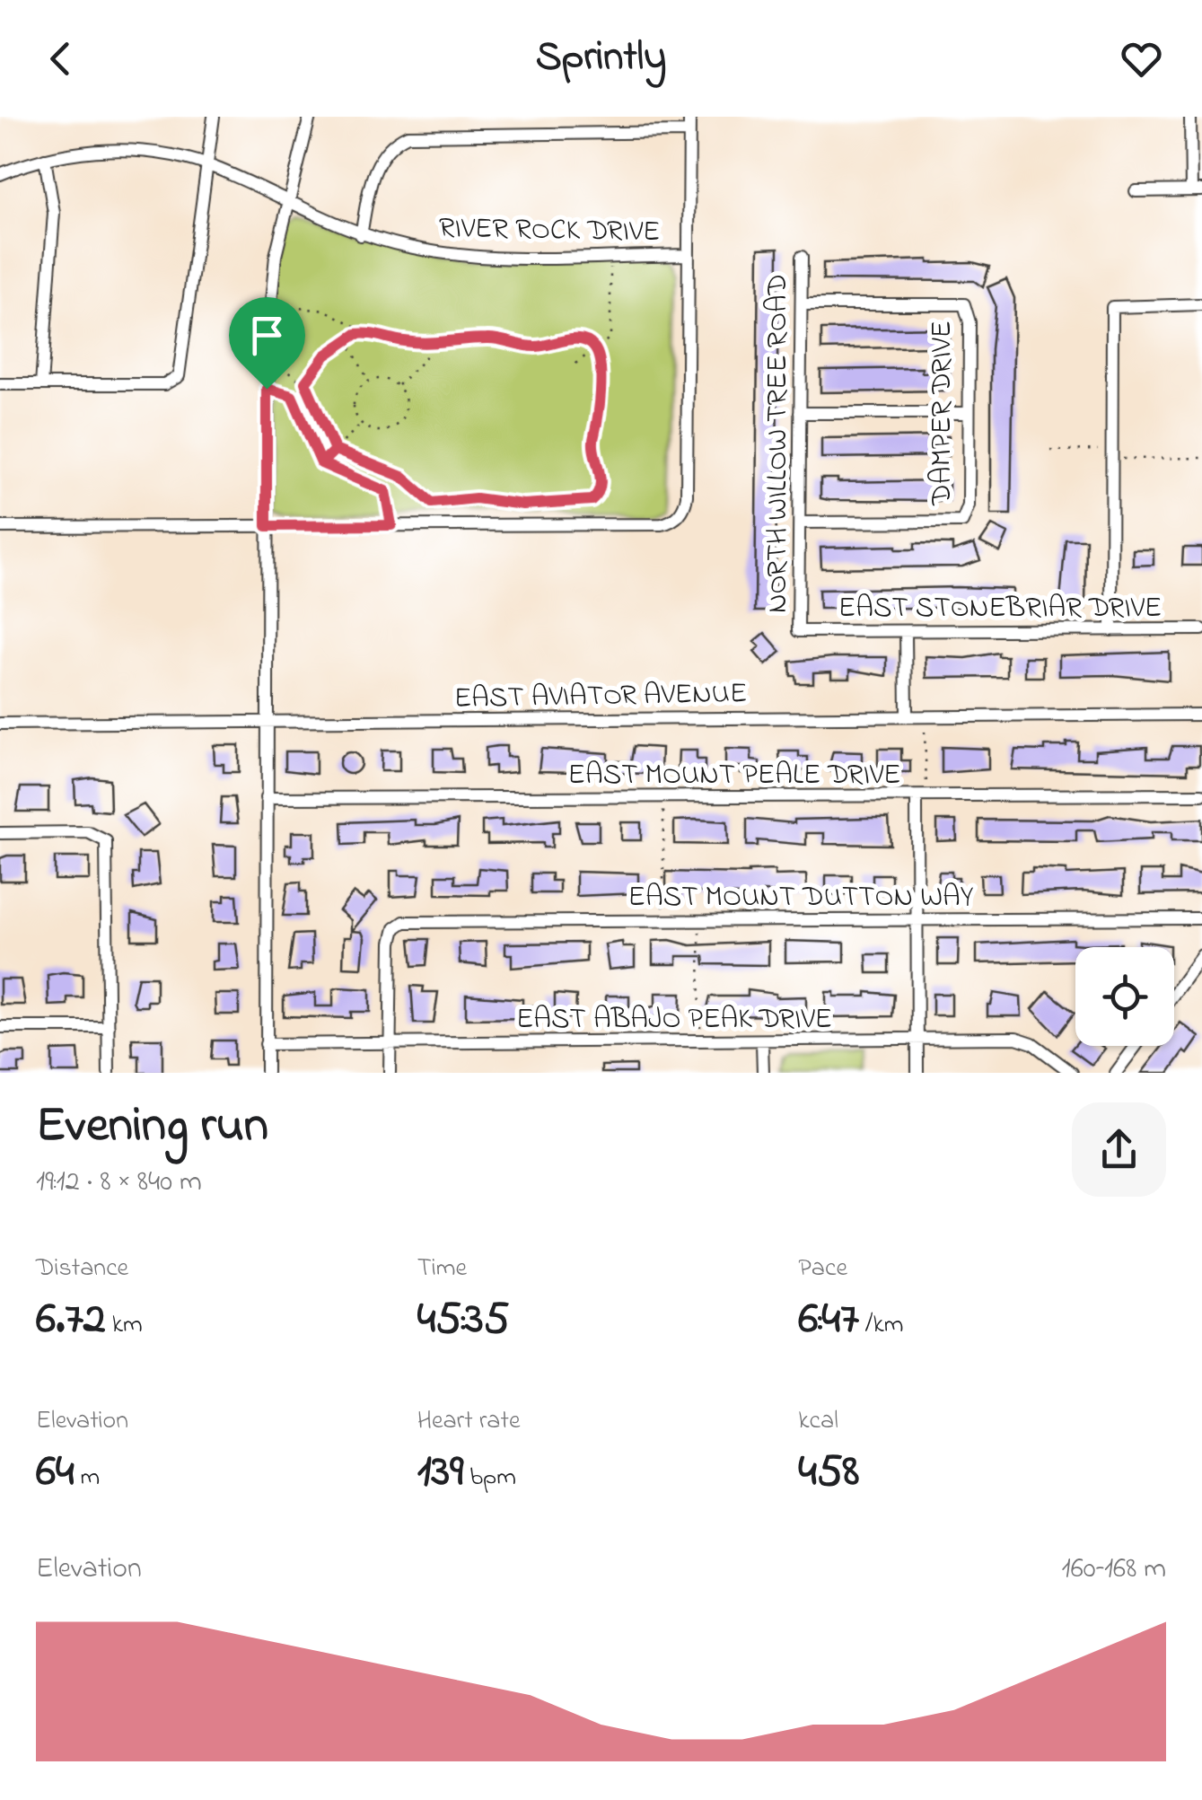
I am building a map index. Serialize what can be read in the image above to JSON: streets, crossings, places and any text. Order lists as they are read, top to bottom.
{
  "streets": {
    "street": [
      "RIVER ROCK DRIVE",
      "DAMPER DRIVE",
      "NORTH WILLOW TREE ROAD",
      "EAST STONEBRIAR DRIVE",
      "EAST AVIATOR AVENUE",
      "EAST MOUNT PEALE DRIVE",
      "EAST MOUNT DUTTON WAY",
      "EAST ABAJO PEAK DRIVE"
    ]
  },
  "crossings": [
    ["DAMPER DRIVE", "NORTH WILLOW TREE ROAD"],
    ["NORTH WILLOW TREE ROAD", "EAST STONEBRIAR DRIVE"],
    ["EAST MOUNT DUTTON WAY", "EAST ABAJO PEAK DRIVE"]
  ],
  "page": {
    "header": "Sprintly",
    "heading": ["Evening run", "19:12 · 8 × 840 m"],
    "stats": [
      ["Distance", "6.72 km"],
      ["Time", "45:35"],
      ["Pace", "6:47 /km"],
      ["Elevation", "64 m"],
      ["Heart rate", "139 bpm"],
      ["kcal", "458"]
    ],
    "chart": ["Elevation", "160–168 m"]
  }
}
